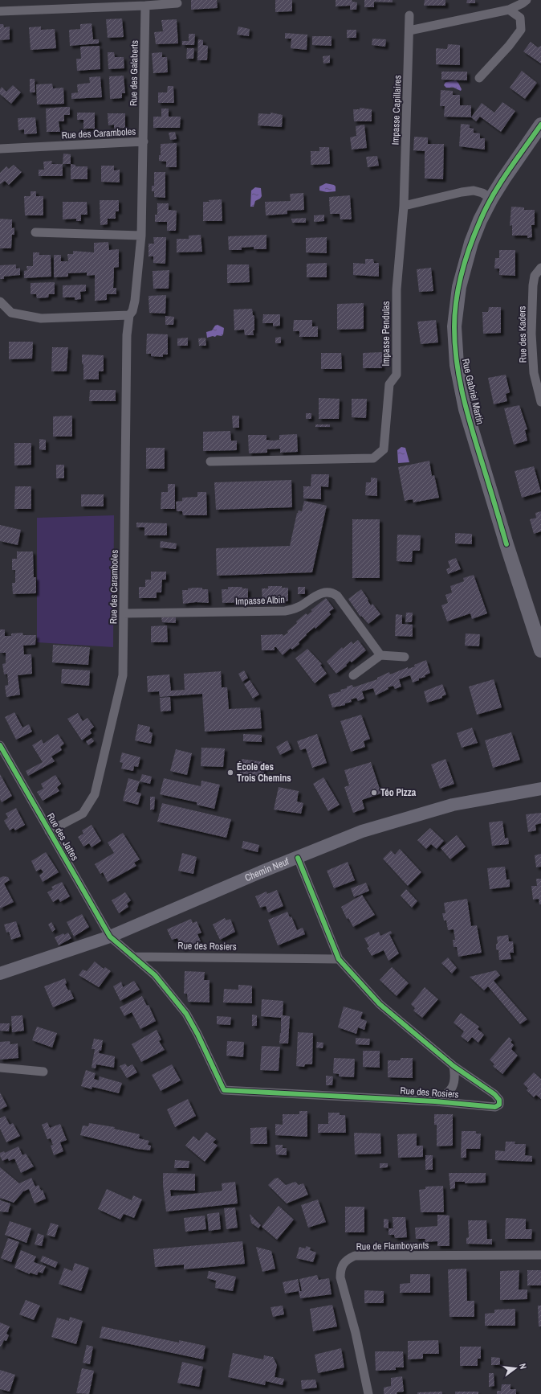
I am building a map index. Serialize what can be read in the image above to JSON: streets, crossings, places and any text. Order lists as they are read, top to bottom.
{
  "streets": {
    "main road": ["Rue Gabriel Martin"],
    "street": [
      "Rue des Galaberts",
      "Impasse Capillaires",
      "Rue des Caramboles",
      "Impasse Pendulas",
      "Rue des Kaders",
      "Impasse Albin",
      "Rue des Jattes",
      "Chemin Neuf",
      "Rue des Rosiers",
      "Rue de Flamboyants"
    ]
  },
  "crossings": [
    ["Rue des Galaberts", "Rue des Caramboles"],
    ["Impasse Capillaires", "Impasse Pendulas"],
    ["Rue des Caramboles", "Impasse Albin"],
    ["Rue des Caramboles", "Rue des Jattes"],
    ["Rue des Jattes", "Chemin Neuf"],
    ["Rue des Jattes", "Rue des Rosiers"],
    ["Chemin Neuf", "Rue des Rosiers"]
  ],
  "places": ["École des Trois Chemins", "Téo Pizza"],
  "north": "right"
}
